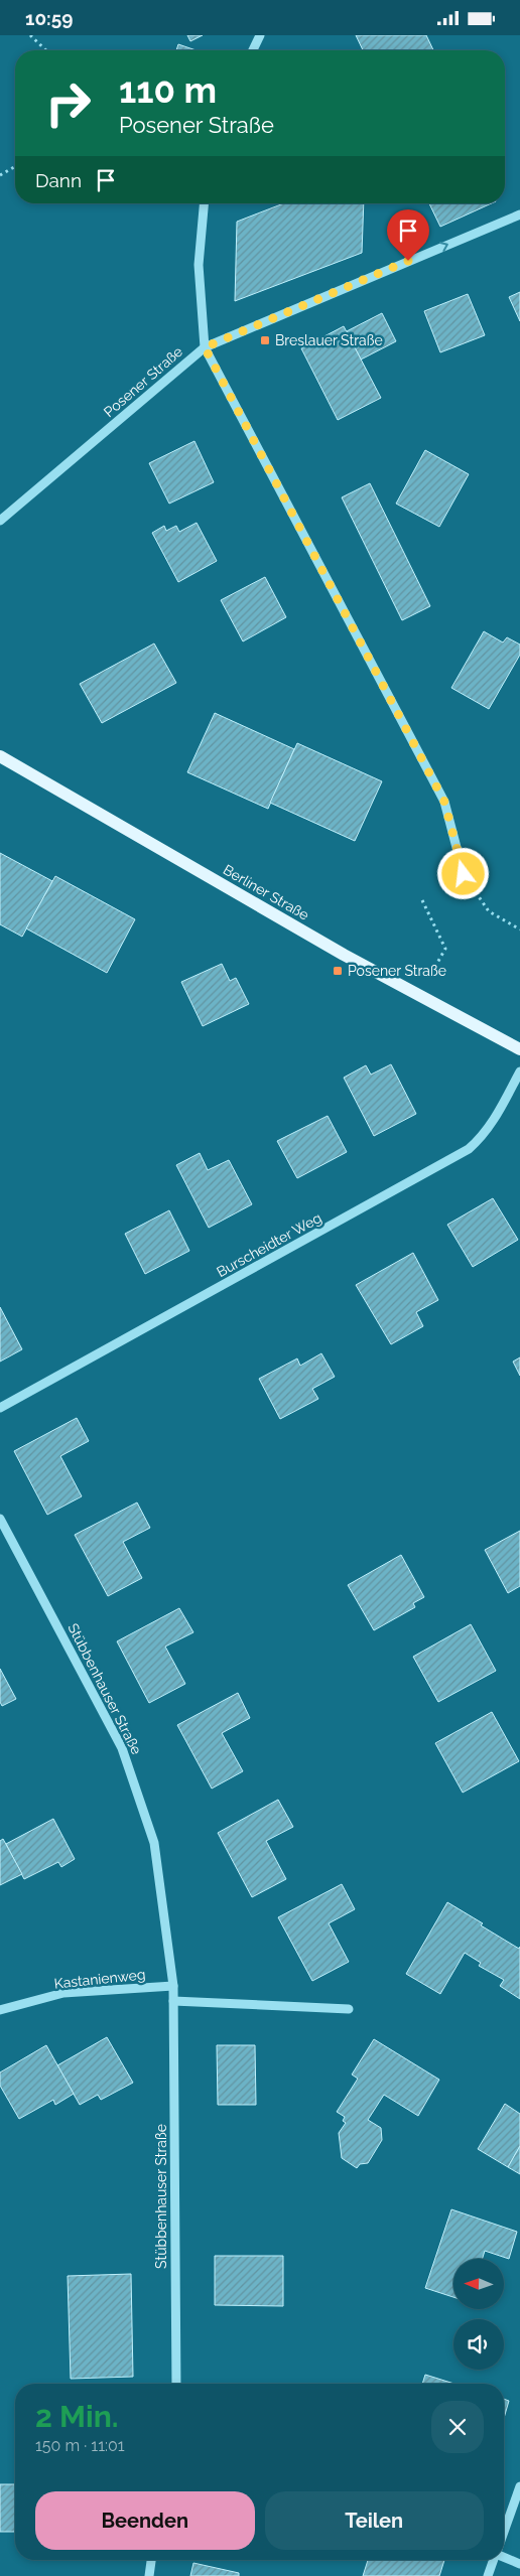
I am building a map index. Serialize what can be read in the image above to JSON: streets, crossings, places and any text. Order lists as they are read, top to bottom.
{
  "streets": {
    "main road": ["Berliner Straße"],
    "street": [
      "Posener Straße",
      "Burscheidter Weg",
      "Stübbenhauser Straße",
      "Kastanienweg"
    ]
  },
  "crossings": [
    ["Stübbenhauser Straße", "Kastanienweg"]
  ],
  "one_way": ["Posener Straße"],
  "places": {
    "transit": ["Breslauer Straße", "Posener Straße"]
  },
  "north": "left",
  "page": {
    "status": "10:59",
    "turn": ["110 m", "Posener Straße"],
    "then": "Dann",
    "heading": ["2 Min.", "150 m · 11:01"],
    "buttons": ["Beenden", "Teilen"]
  }
}
